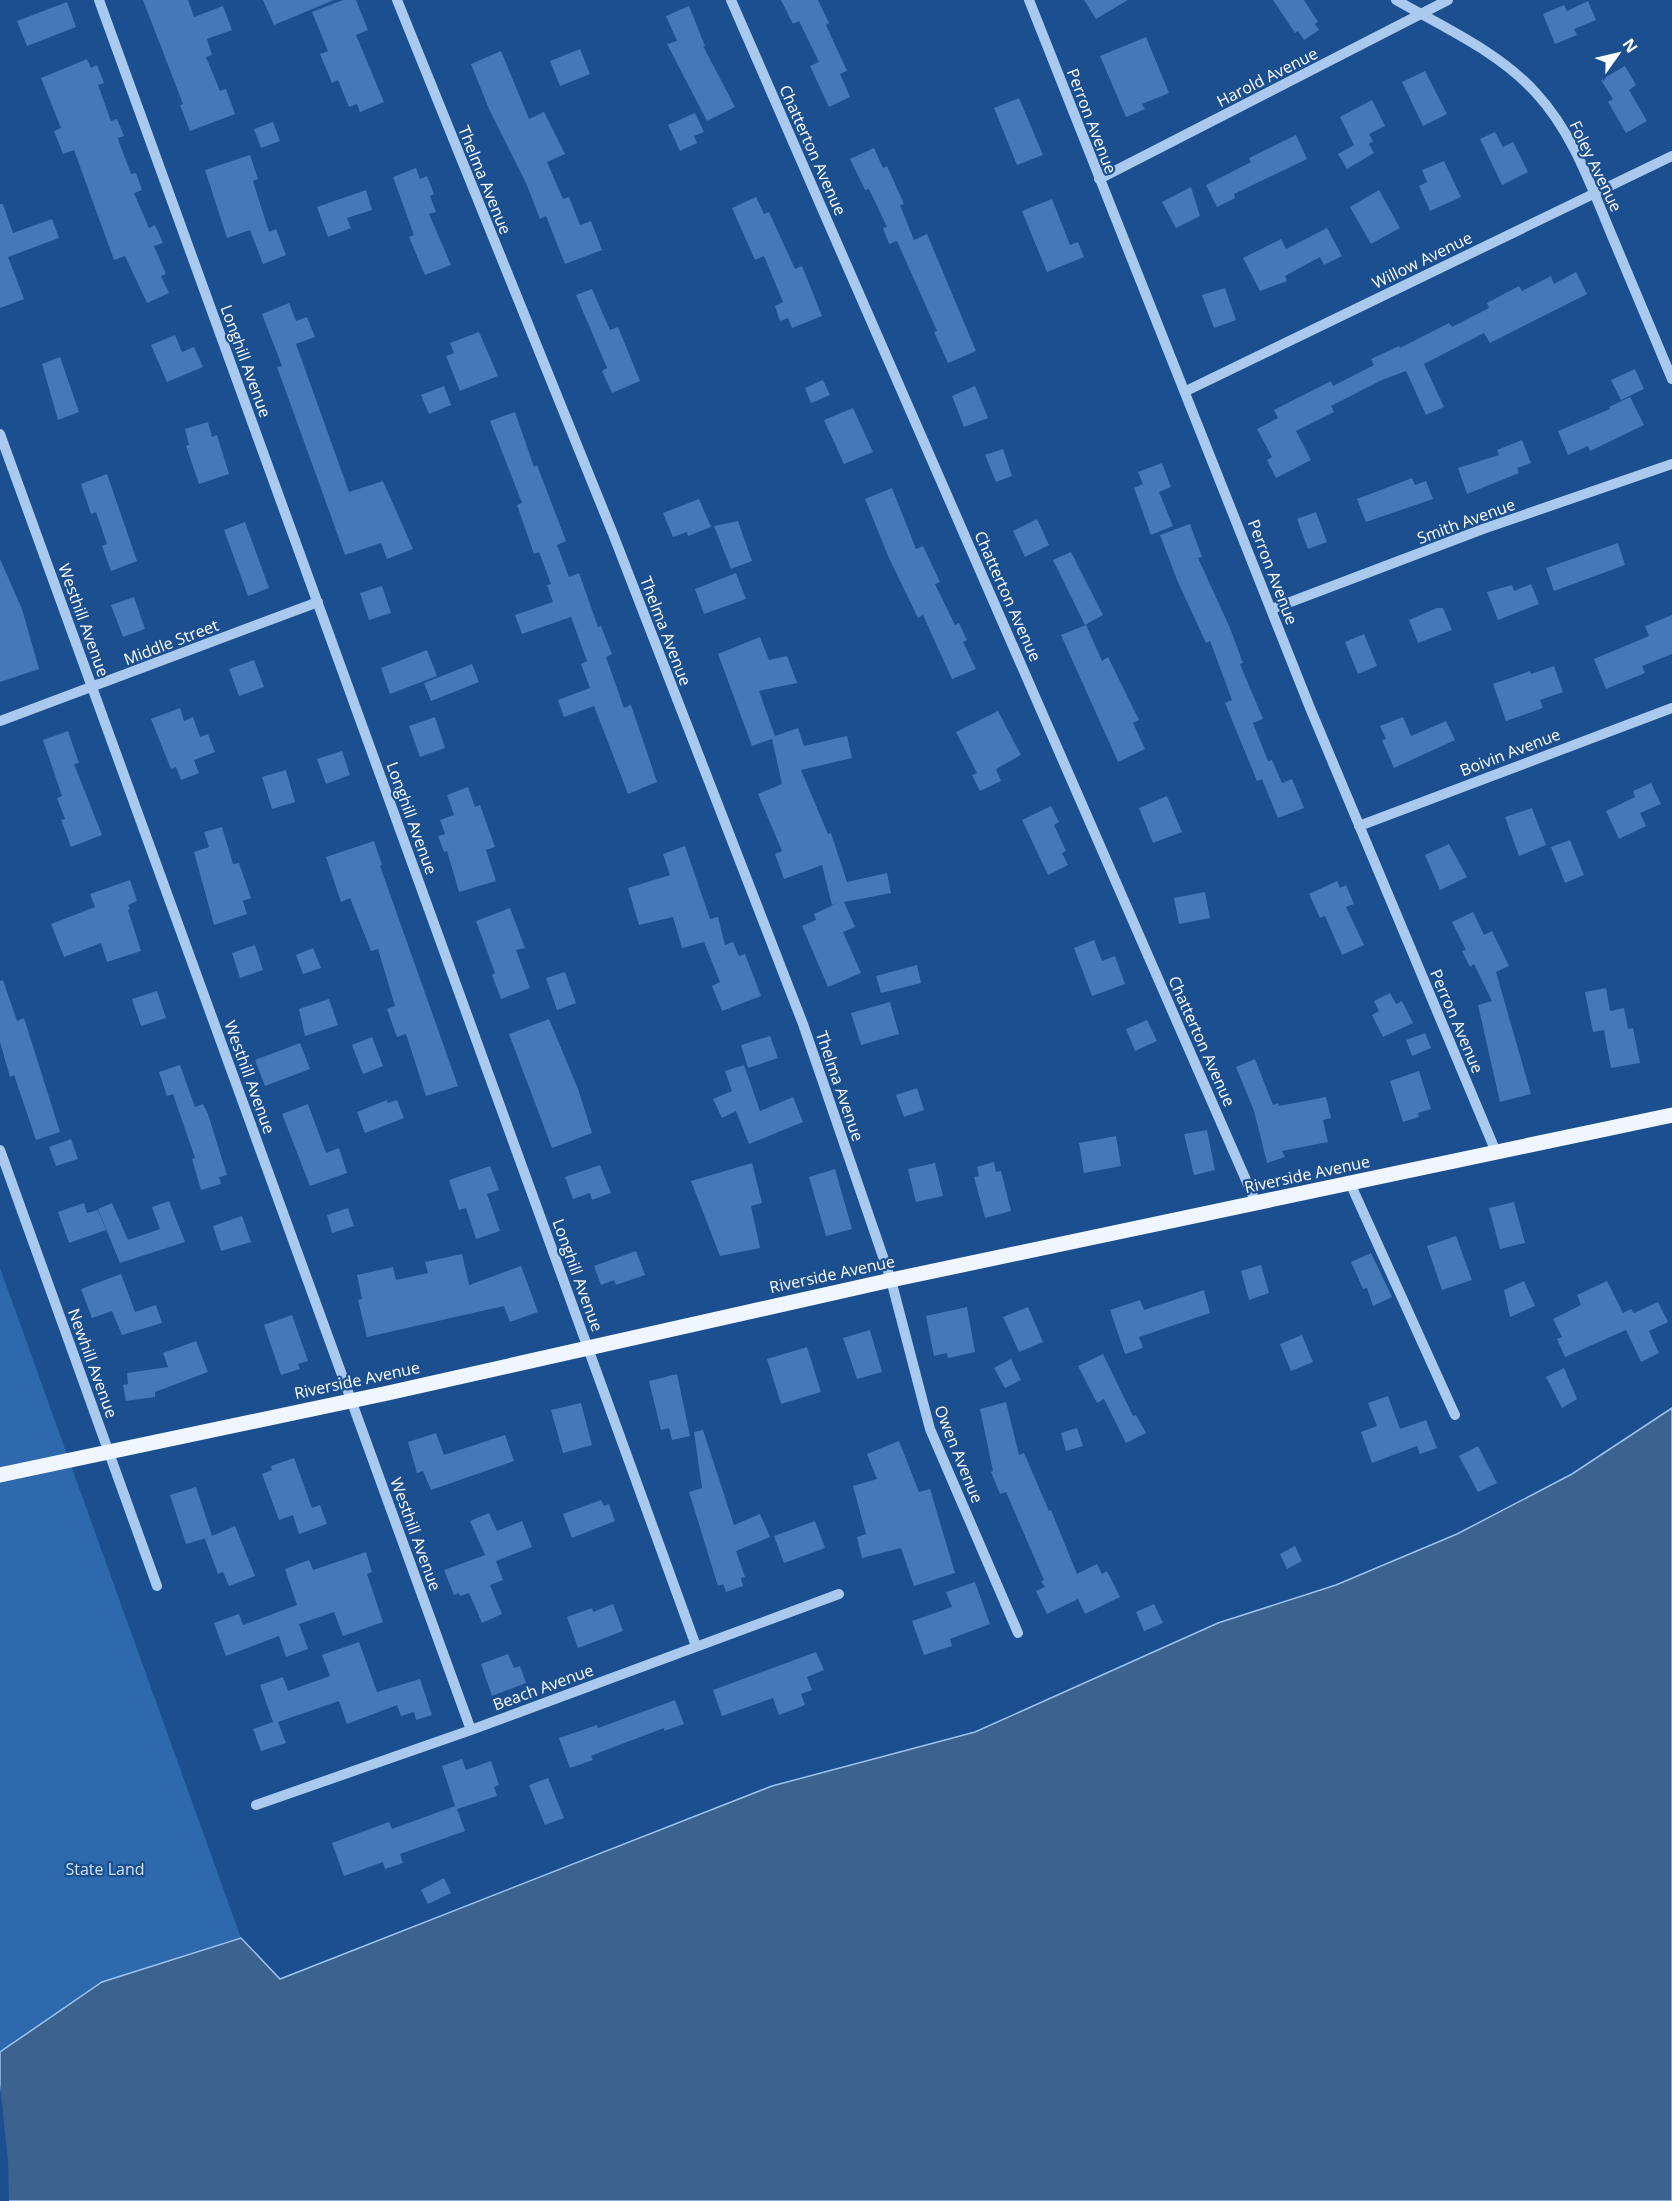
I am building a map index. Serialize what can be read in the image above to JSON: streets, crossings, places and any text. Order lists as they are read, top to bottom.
{
  "streets": {
    "main road": ["Riverside Avenue"],
    "street": [
      "Harold Avenue",
      "Perron Avenue",
      "Chatterton Avenue",
      "Foley Avenue",
      "Thelma Avenue",
      "Willow Avenue",
      "Longhill Avenue",
      "Smith Avenue",
      "Westhill Avenue",
      "Middle Street",
      "Boivin Avenue",
      "Newhill Avenue",
      "Owen Avenue",
      "Beach Avenue"
    ]
  },
  "crossings": [
    ["Harold Avenue", "Perron Avenue"],
    ["Harold Avenue", "Foley Avenue"],
    ["Perron Avenue", "Willow Avenue"],
    ["Perron Avenue", "Smith Avenue"],
    ["Perron Avenue", "Boivin Avenue"],
    ["Perron Avenue", "Riverside Avenue"],
    ["Chatterton Avenue", "Riverside Avenue"],
    ["Foley Avenue", "Willow Avenue"],
    ["Thelma Avenue", "Riverside Avenue"],
    ["Thelma Avenue", "Owen Avenue"],
    ["Longhill Avenue", "Middle Street"],
    ["Longhill Avenue", "Riverside Avenue"],
    ["Longhill Avenue", "Beach Avenue"],
    ["Westhill Avenue", "Middle Street"],
    ["Westhill Avenue", "Riverside Avenue"],
    ["Westhill Avenue", "Beach Avenue"],
    ["Riverside Avenue", "Newhill Avenue"],
    ["Riverside Avenue", "Owen Avenue"]
  ],
  "parks": ["State Land"],
  "north": "top right"
}
